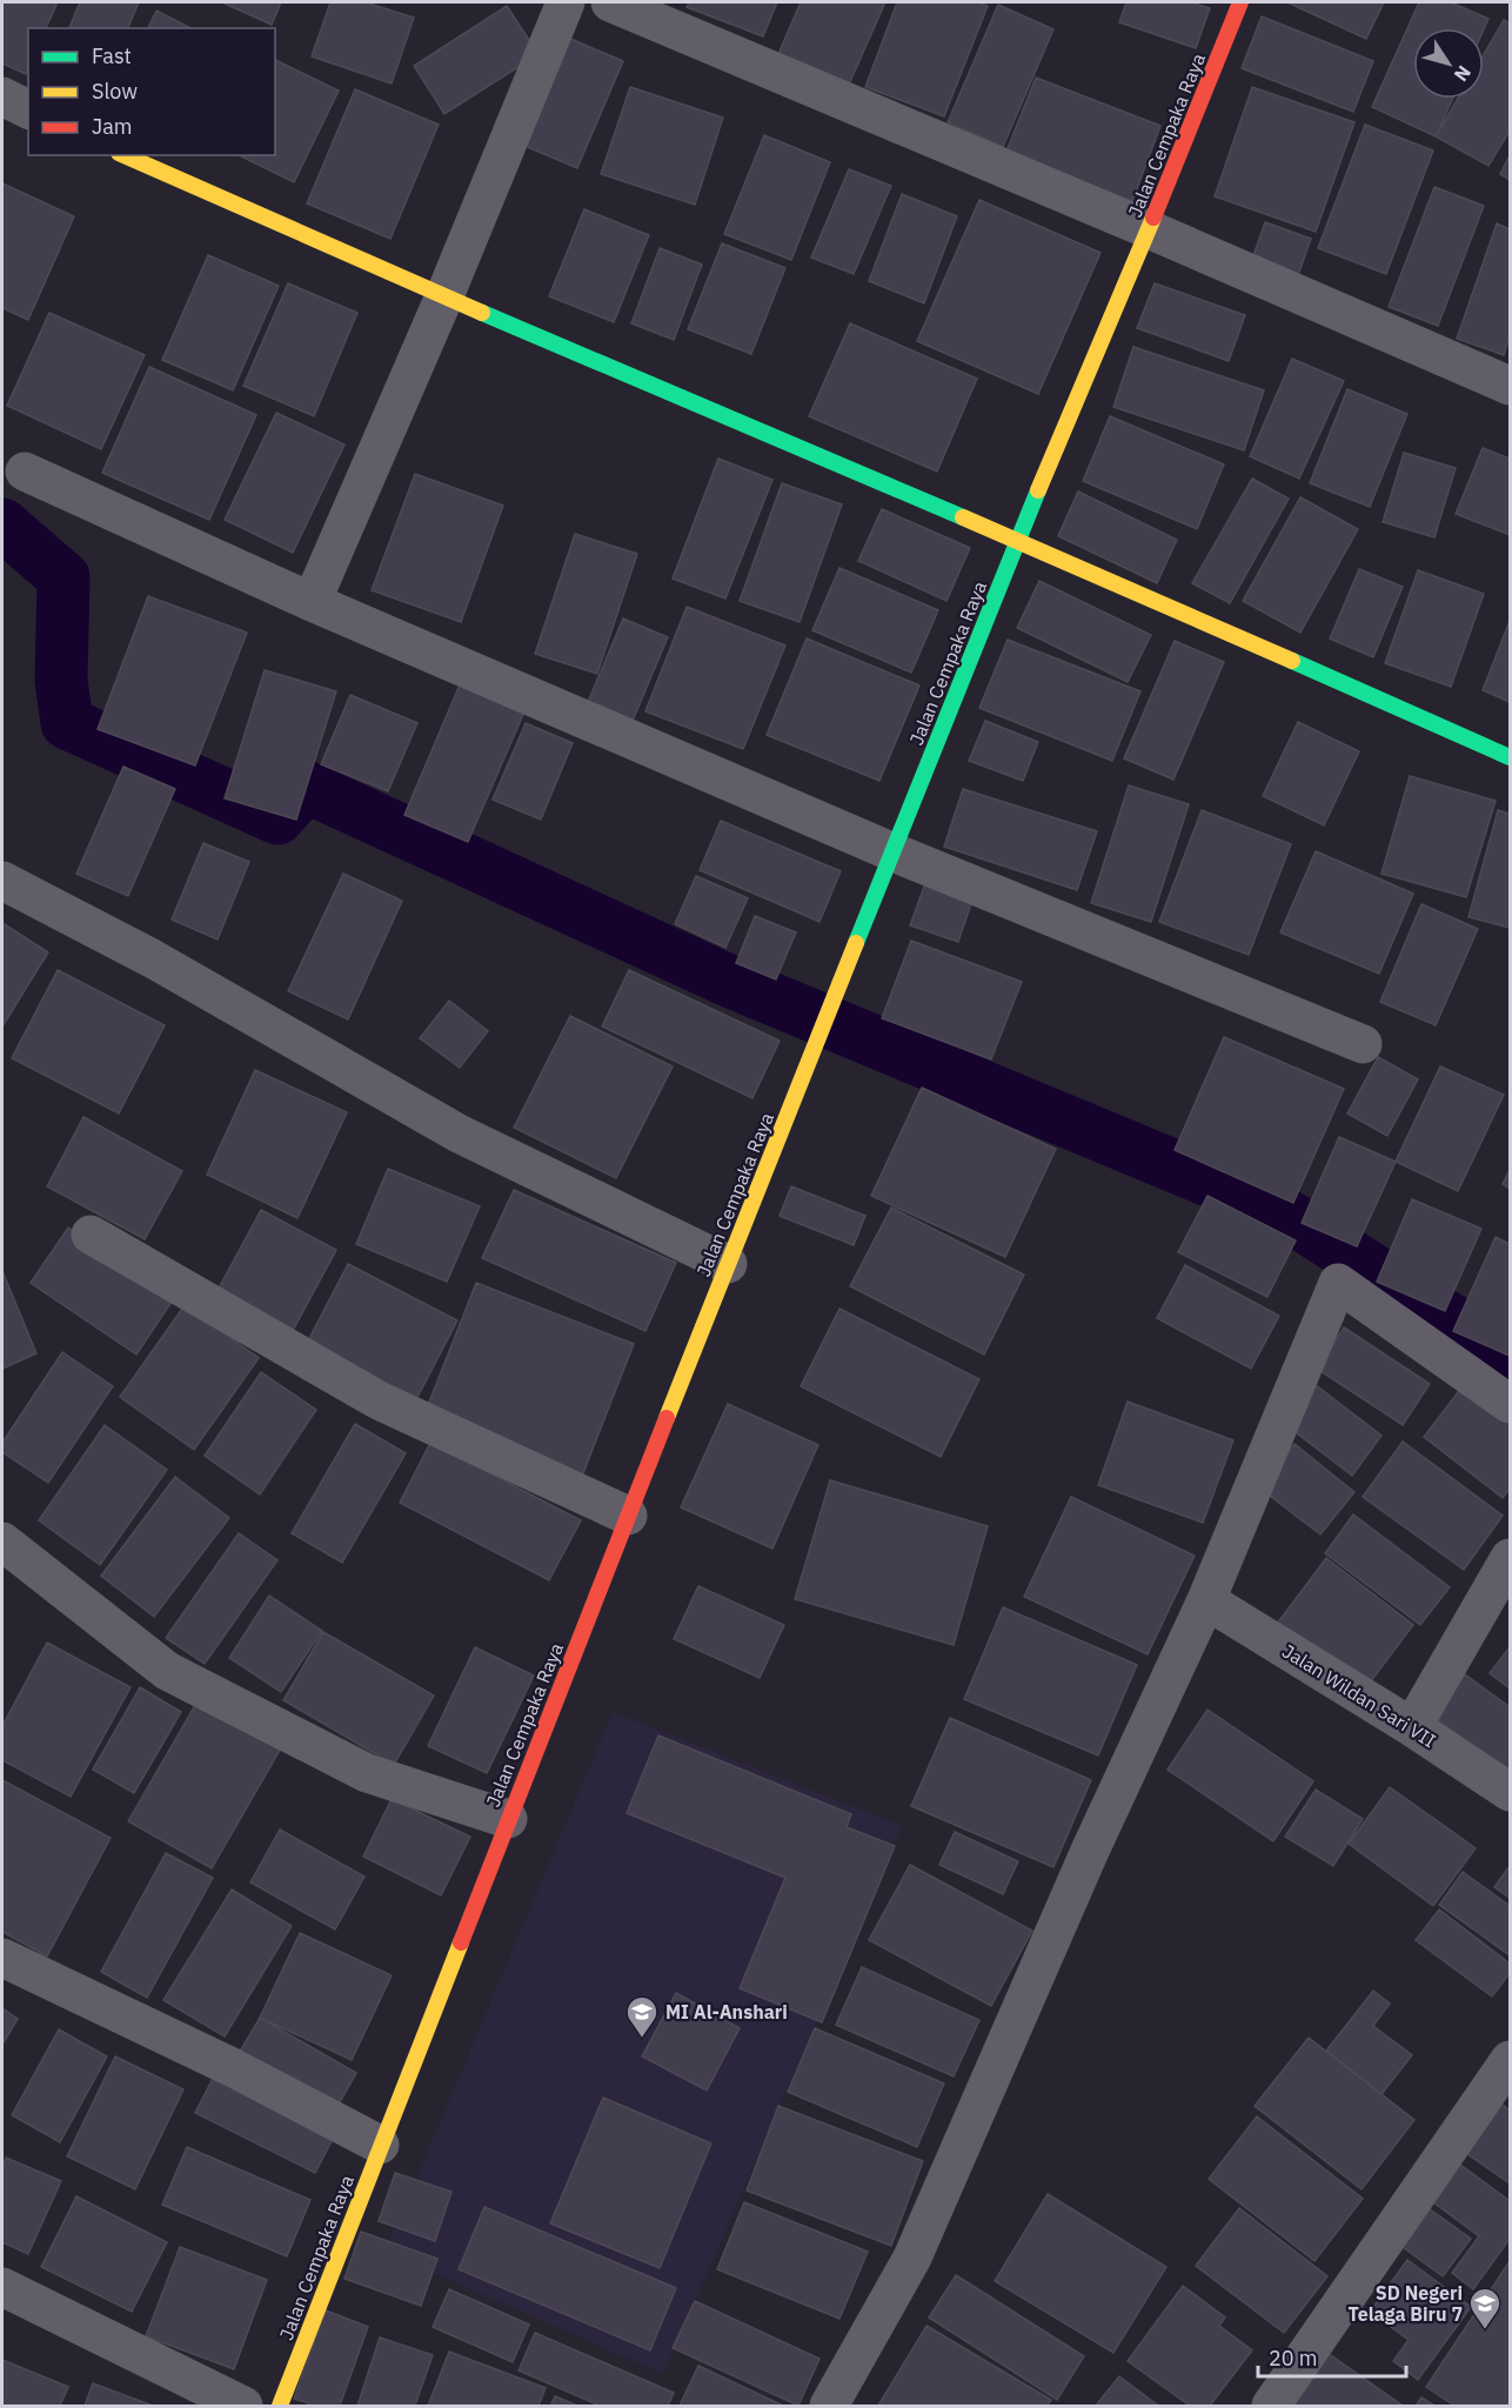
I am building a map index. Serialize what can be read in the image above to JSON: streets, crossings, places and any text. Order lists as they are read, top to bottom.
{
  "streets": {
    "street": ["Jalan Cempaka Raya", "Jalan Wildan Sari VII"]
  },
  "places": {
    "school or university": ["MI Al-Anshari", "SD Negeri Telaga Biru 7"]
  },
  "legend": ["Fast", "Slow", "Jam"],
  "scale_bar": "20 m",
  "north": "bottom right"
}
